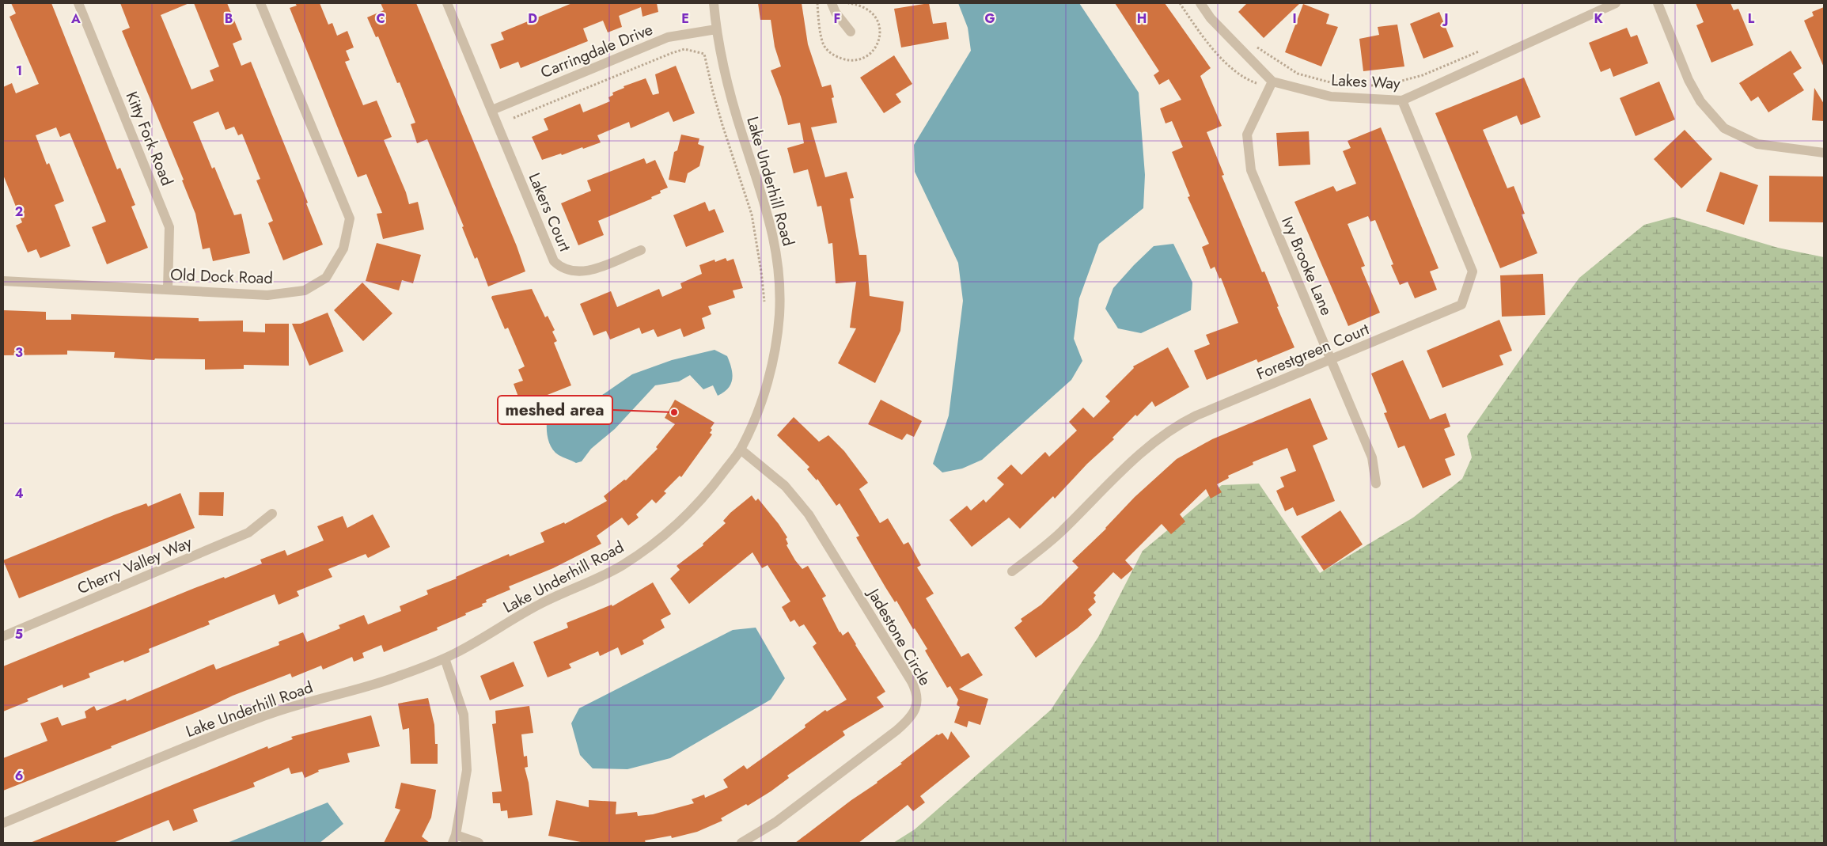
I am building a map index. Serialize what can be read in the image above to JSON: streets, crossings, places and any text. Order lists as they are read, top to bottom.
{
  "streets": {
    "street": [
      "Carringdale Drive",
      "Lakes Way",
      "Kitty Fork Road",
      "Lake Underhill Road",
      "Lakers Court",
      "Ivy Brooke Lane",
      "Old Dock Road",
      "Forestgreen Court",
      "Cherry Valley Way",
      "Jadestone Circle"
    ]
  },
  "crossings": [
    ["Carringdale Drive", "Lake Underhill Road"],
    ["Carringdale Drive", "Lakers Court"],
    ["Lakes Way", "Ivy Brooke Lane"],
    ["Lakes Way", "Forestgreen Court"],
    ["Kitty Fork Road", "Old Dock Road"],
    ["Lake Underhill Road", "Jadestone Circle"],
    ["Ivy Brooke Lane", "Forestgreen Court"]
  ],
  "places": ["meshed area"],
  "grid": {
    "columns": [
      "A",
      "B",
      "C",
      "D",
      "E",
      "F",
      "G",
      "H",
      "I",
      "J",
      "K",
      "L"
    ],
    "rows": [
      "1",
      "2",
      "3",
      "4",
      "5",
      "6"
    ]
  }
}
